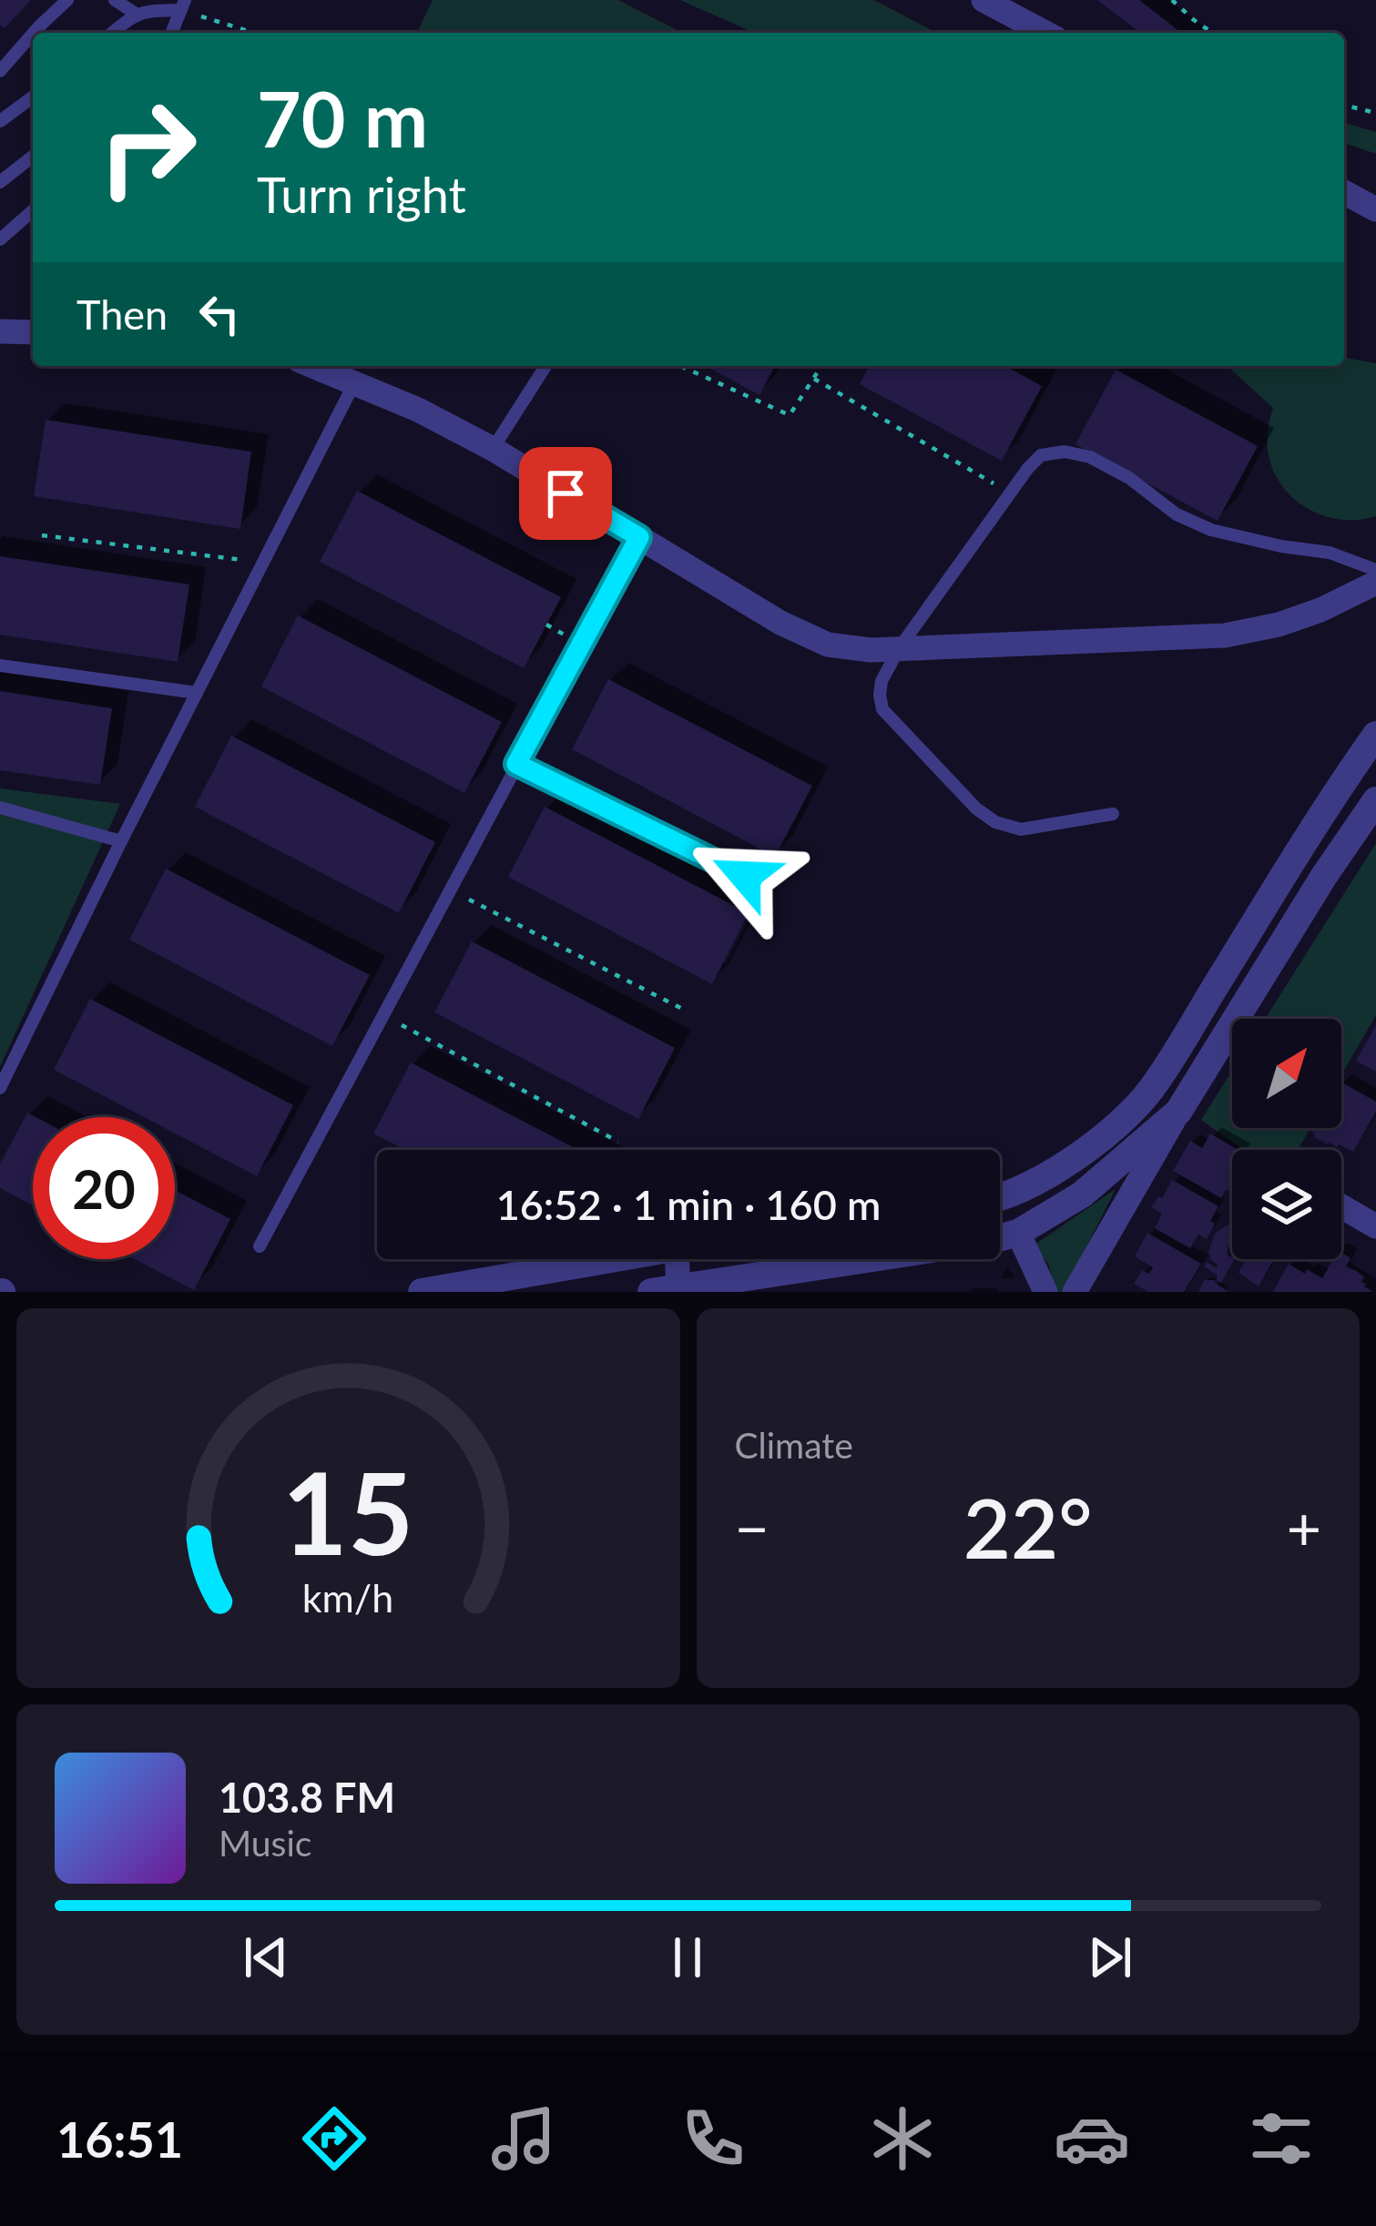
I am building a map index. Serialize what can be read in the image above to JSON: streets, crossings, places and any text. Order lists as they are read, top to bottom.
{
  "north": "top right",
  "page": {
    "turn": ["70 m", "Turn right"],
    "then": "Then",
    "limit": "20",
    "trip": "16:52 · 1 min · 160 m",
    "tile": "Climate",
    "heat": ["−", "22°", "+"],
    "song": ["103.8 FM", "Music"],
    "tabs": "16:51",
    "gauge": ["15", "km/h"]
  }
}
